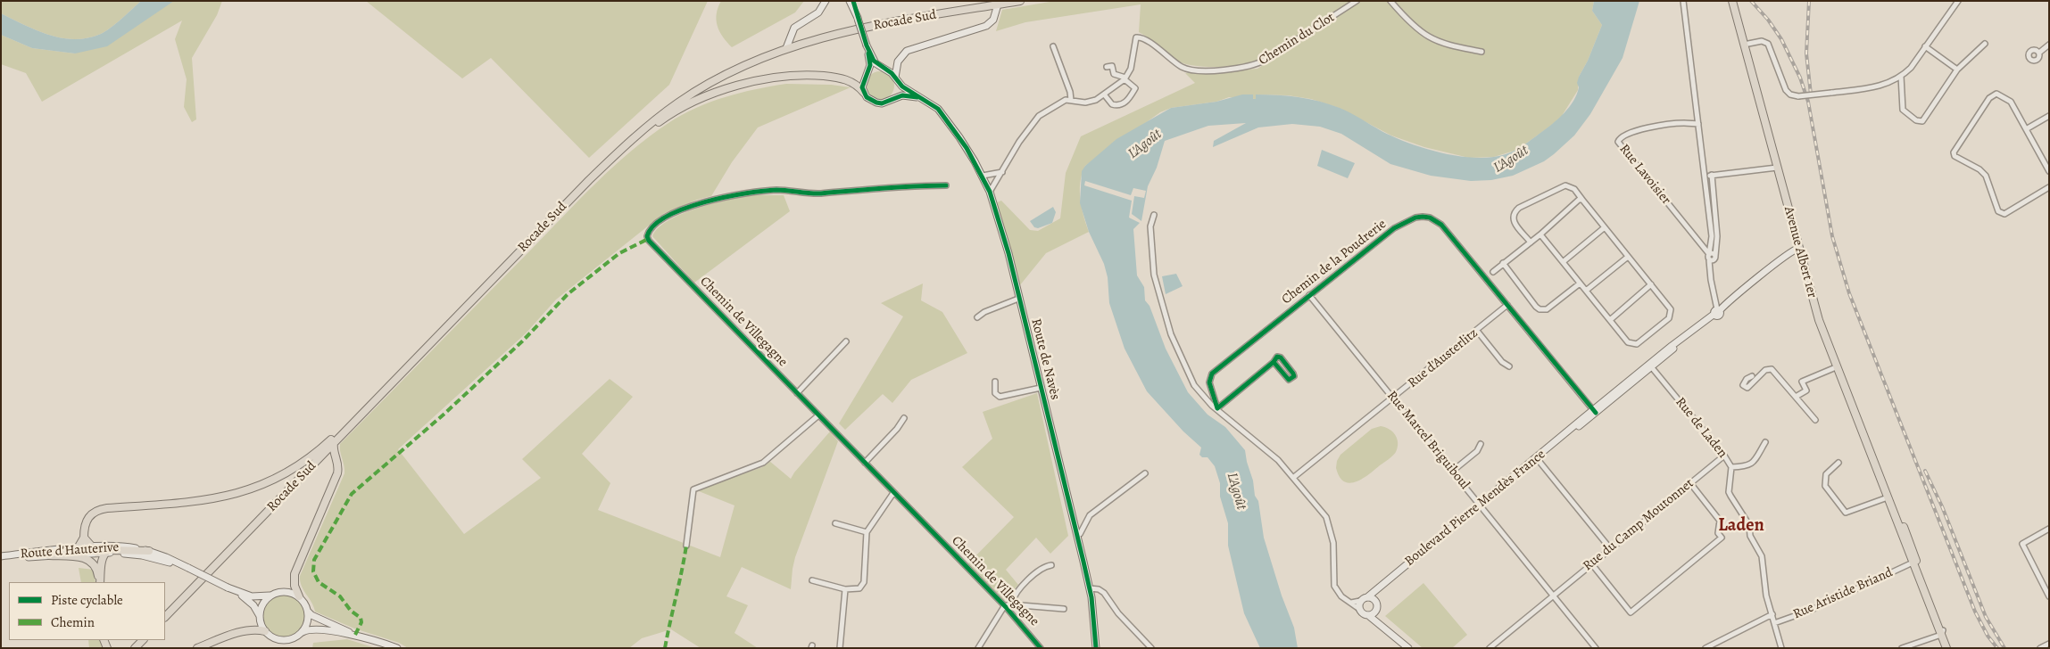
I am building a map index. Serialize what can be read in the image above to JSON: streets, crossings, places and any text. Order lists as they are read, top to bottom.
{
  "streets": {
    "main road": [
      "Rocade Sud",
      "Avenue Albert 1er",
      "Route de Navès",
      "Boulevard Pierre Mendès France",
      "Route d'Hauterive"
    ],
    "street": [
      "Chemin du Clot",
      "Rue Lavoisier",
      "Chemin de la Poudrerie",
      "Chemin de Villegagne",
      "Rue d'Austerlitz",
      "Rue de Laden",
      "Rue Marcel Briguiboul",
      "Rue du Camp Moutonnet",
      "Rue Aristide Briand"
    ]
  },
  "crossings": [
    ["Avenue Albert 1er", "Boulevard Pierre Mendès France"],
    ["Chemin de la Poudrerie", "Rue d'Austerlitz"],
    ["Chemin de la Poudrerie", "Rue Marcel Briguiboul"],
    ["Chemin de la Poudrerie", "Boulevard Pierre Mendès France"],
    ["Rue d'Austerlitz", "Rue Marcel Briguiboul"],
    ["Rue de Laden", "Boulevard Pierre Mendès France"],
    ["Rue de Laden", "Rue du Camp Moutonnet"],
    ["Rue de Laden", "Rue Aristide Briand"],
    ["Rue Marcel Briguiboul", "Boulevard Pierre Mendès France"],
    ["Rue Marcel Briguiboul", "Rue du Camp Moutonnet"]
  ],
  "districts": ["Laden"],
  "water": ["L'Agoût"],
  "legend": ["Piste cyclable", "Chemin"]
}
